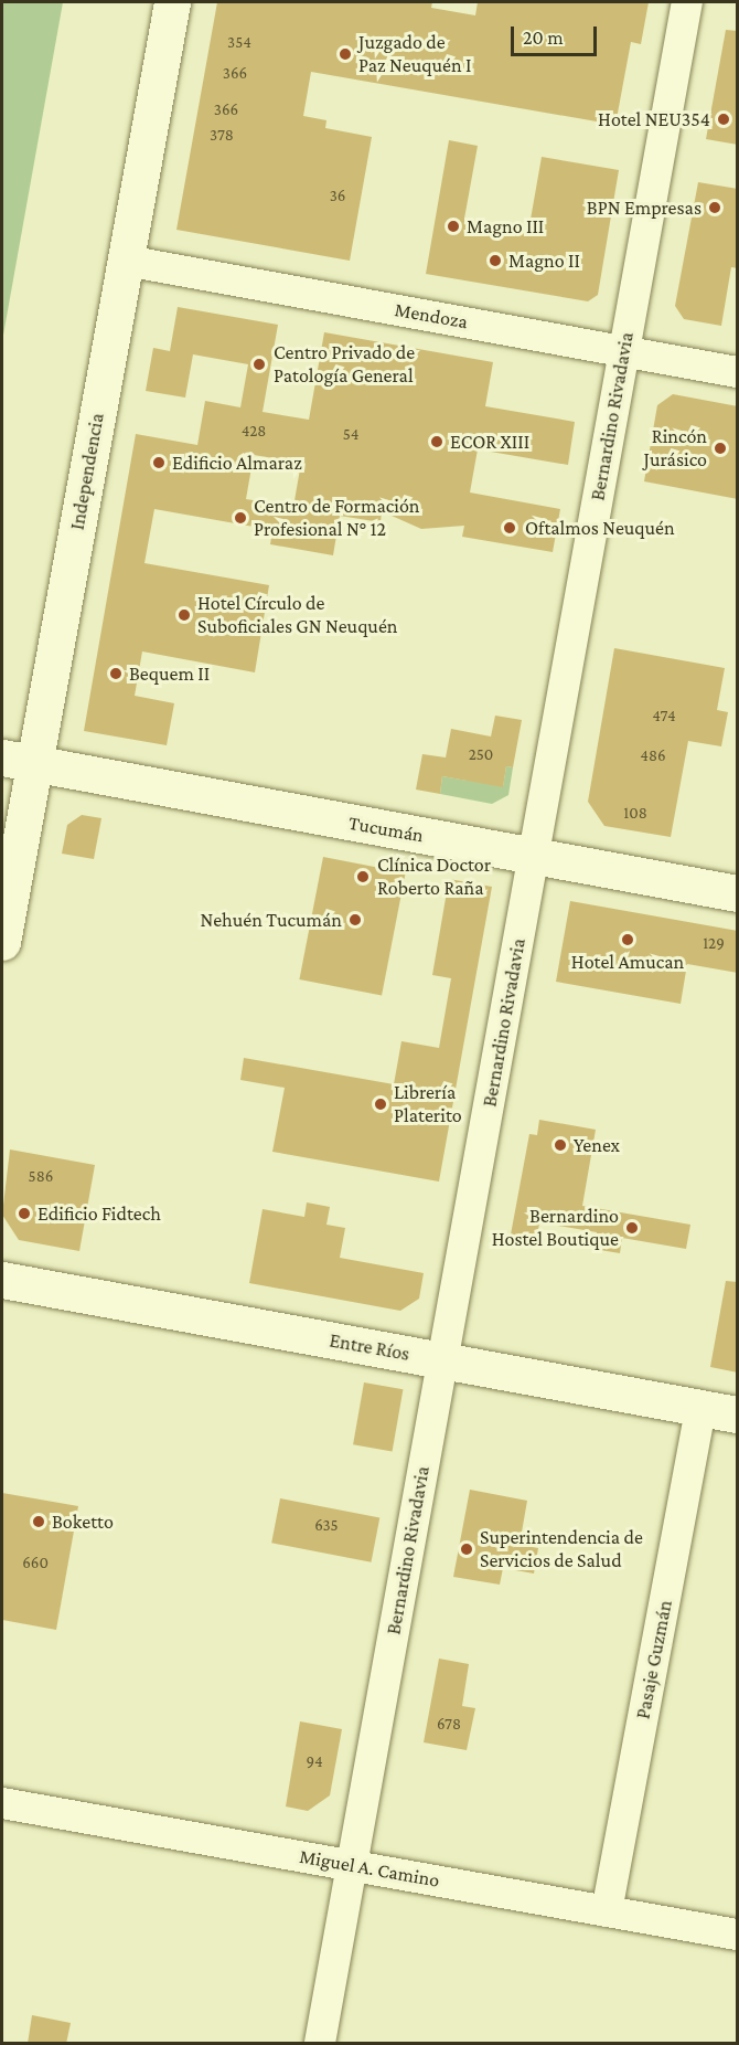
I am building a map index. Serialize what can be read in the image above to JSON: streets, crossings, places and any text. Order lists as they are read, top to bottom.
{
  "streets": {
    "street": [
      "Mendoza",
      "Bernardino Rivadavia",
      "Independencia",
      "Tucumán",
      "Entre Ríos",
      "Pasaje Guzmán",
      "Miguel A. Camino"
    ]
  },
  "crossings": [
    ["Mendoza", "Bernardino Rivadavia"],
    ["Mendoza", "Independencia"],
    ["Bernardino Rivadavia", "Tucumán"],
    ["Bernardino Rivadavia", "Entre Ríos"],
    ["Bernardino Rivadavia", "Miguel A. Camino"],
    ["Independencia", "Tucumán"],
    ["Entre Ríos", "Pasaje Guzmán"],
    ["Pasaje Guzmán", "Miguel A. Camino"]
  ],
  "places": [
    "Juzgado de Paz Neuquén I",
    "Hotel NEU354",
    "BPN Empresas",
    "Magno III",
    "Magno II",
    "Centro Privado de Patología General",
    "ECOR XIII",
    "Rincón Jurásico",
    "Edificio Almaraz",
    "Centro de Formación Profesional N° 12",
    "Oftalmos Neuquén",
    "Hotel Círculo de Suboficiales GN Neuquén",
    "Bequem II",
    "Clínica Doctor Roberto Raña",
    "Nehuén Tucumán",
    "Hotel Amucan",
    "Librería Platerito",
    "Yenex",
    "Edificio Fidtech",
    "Bernardino Hostel Boutique",
    "Boketto",
    "Superintendencia de Servicios de Salud"
  ],
  "house_numbers": [
    "354",
    "366",
    "366",
    "378",
    "36",
    "428",
    "54",
    "474",
    "250",
    "486",
    "108",
    "129",
    "586",
    "635",
    "660",
    "678",
    "94"
  ],
  "scale_bar": "20 m"
}
